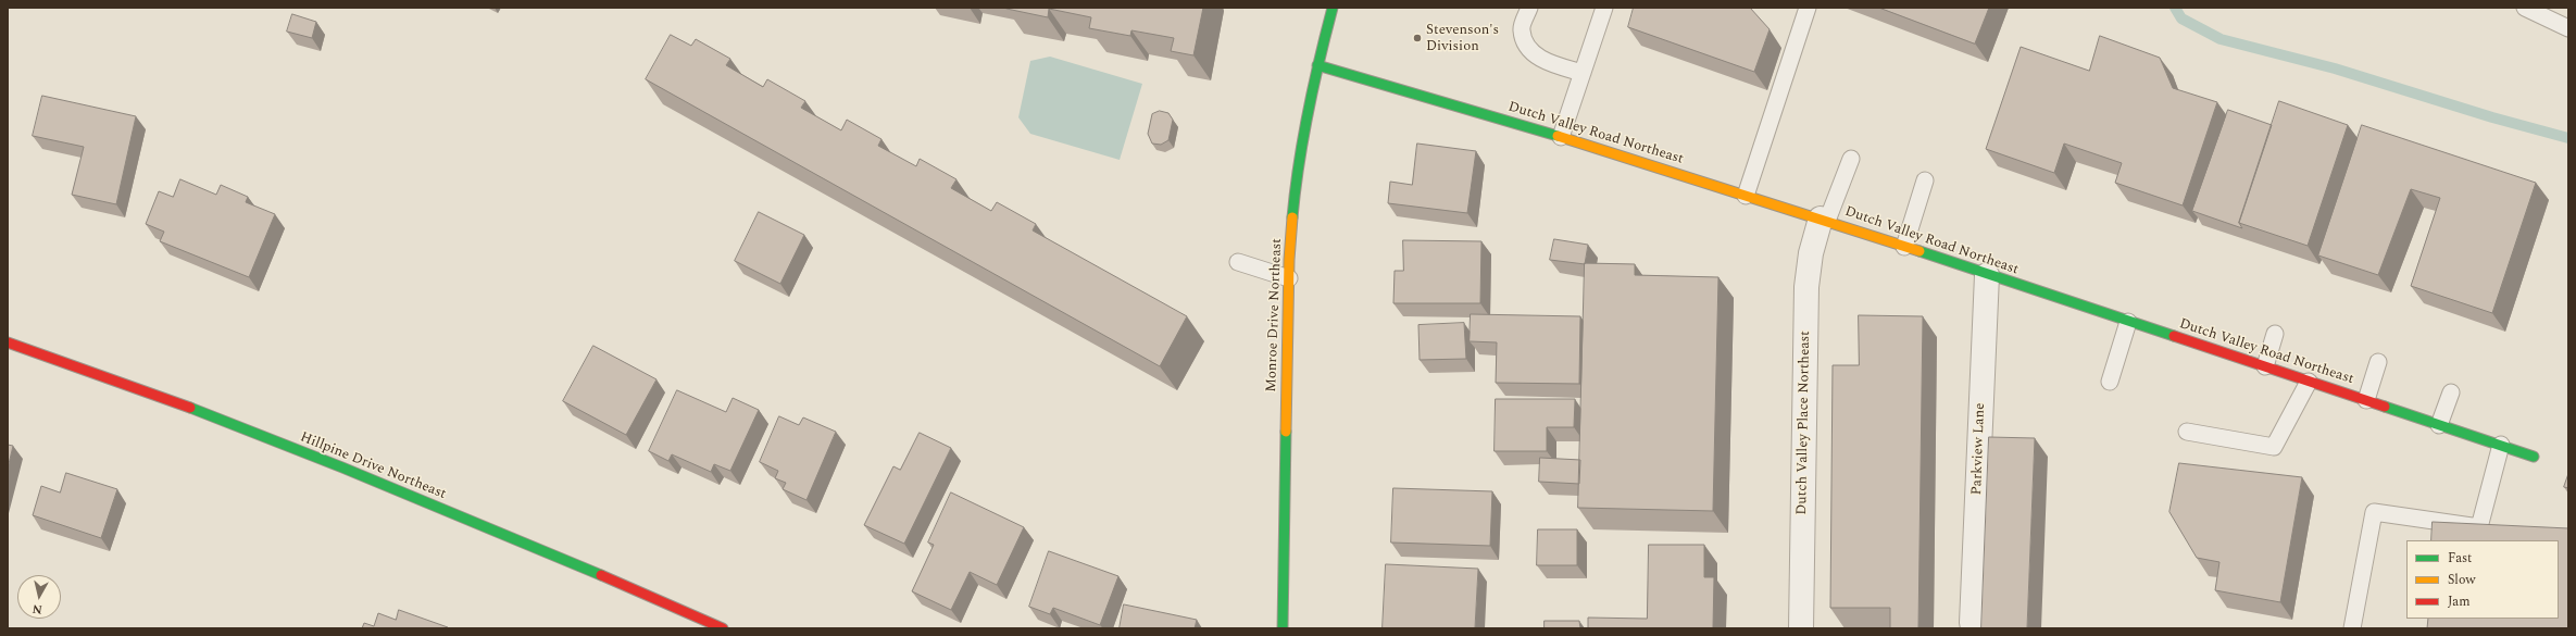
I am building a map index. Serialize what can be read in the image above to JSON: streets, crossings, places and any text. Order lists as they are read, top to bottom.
{
  "streets": {
    "street": [
      "Dutch Valley Road Northeast",
      "Monroe Drive Northeast",
      "Dutch Valley Place Northeast",
      "Parkview Lane",
      "Hillpine Drive Northeast"
    ]
  },
  "crossings": [
    ["Dutch Valley Road Northeast", "Monroe Drive Northeast"],
    ["Dutch Valley Road Northeast", "Dutch Valley Place Northeast"],
    ["Dutch Valley Road Northeast", "Parkview Lane"]
  ],
  "places": ["Stevenson's Division"],
  "legend": ["Fast", "Slow", "Jam"],
  "north": "bottom"
}
